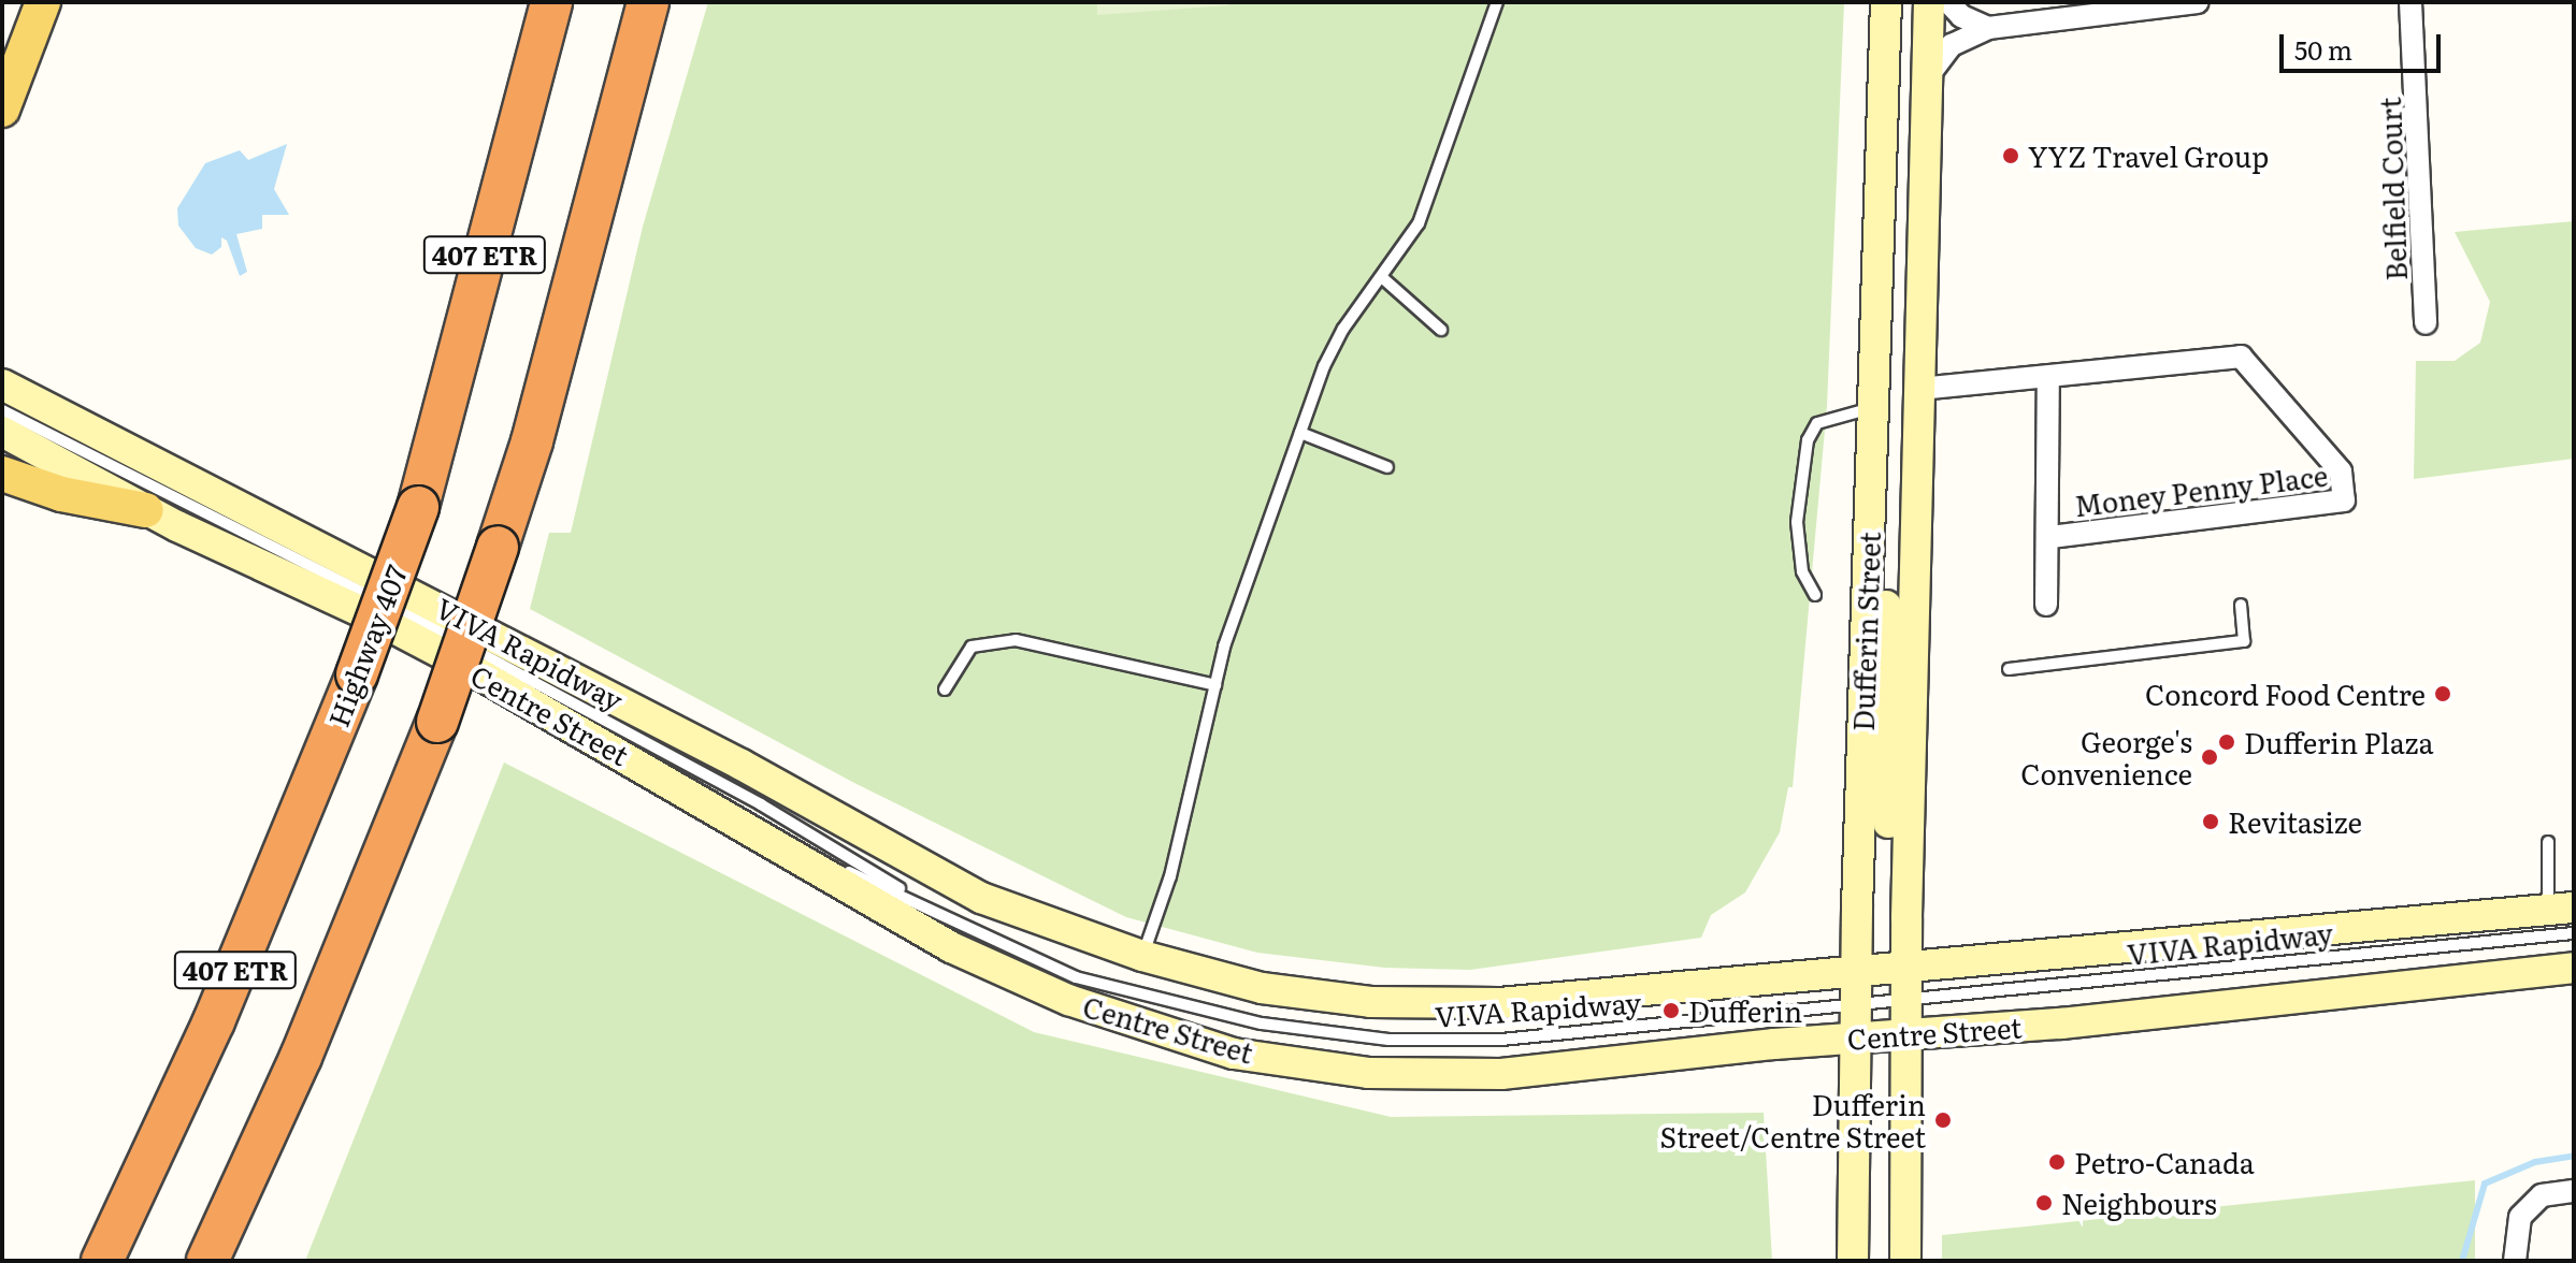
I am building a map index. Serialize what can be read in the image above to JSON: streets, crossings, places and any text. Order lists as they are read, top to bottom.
{
  "streets": {
    "highway": ["407 ETR", "Highway 407"],
    "main road": ["Dufferin Street", "Centre Street"],
    "street": ["Belfield Court", "Money Penny Place"],
    "lane": ["VIVA Rapidway"]
  },
  "crossings": [
    ["Money Penny Place", "Dufferin Street"],
    ["Dufferin Street", "VIVA Rapidway"],
    ["Dufferin Street", "Centre Street"],
    ["VIVA Rapidway", "Centre Street"]
  ],
  "places": [
    "YYZ Travel Group",
    "Concord Food Centre",
    "Dufferin Plaza",
    "George's Convenience",
    "Revitasize",
    "Dufferin",
    "Dufferin Street/Centre Street",
    "Petro-Canada",
    "Neighbours"
  ],
  "scale_bar": "50 m"
}
